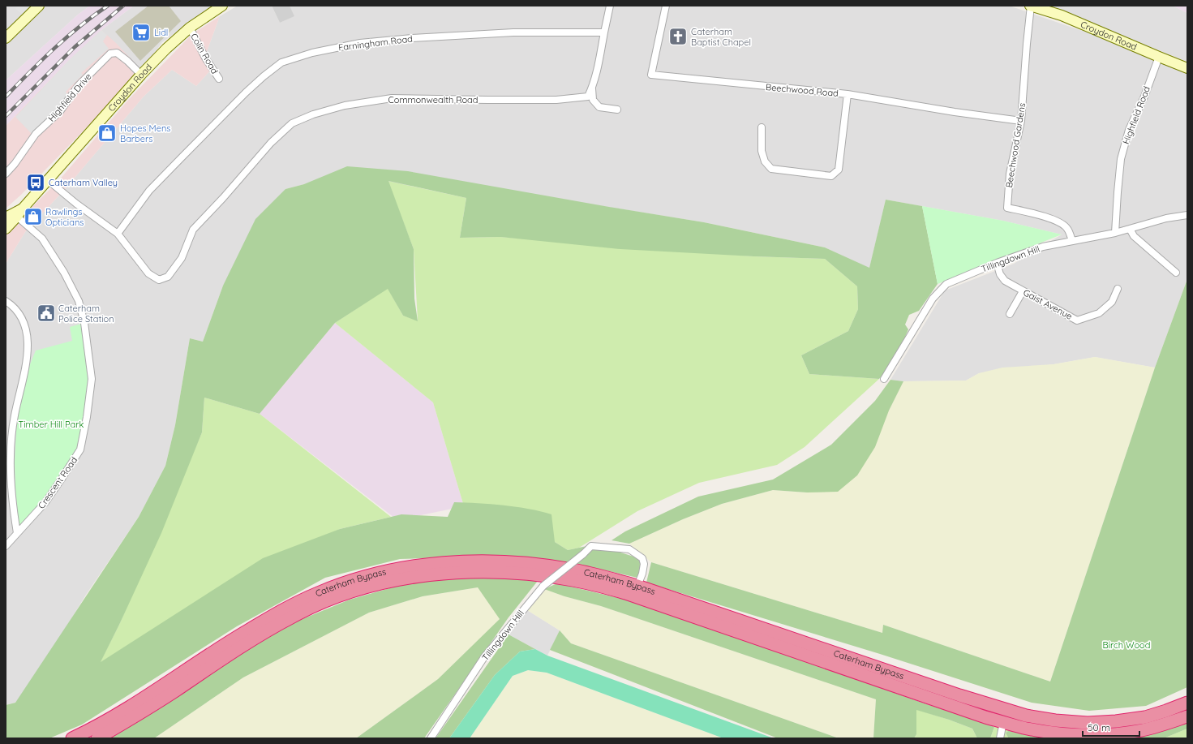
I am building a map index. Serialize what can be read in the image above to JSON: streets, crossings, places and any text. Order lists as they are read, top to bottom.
{
  "streets": {
    "highway": ["Caterham Bypass"],
    "main road": ["Croydon Road"],
    "street": [
      "Farningham Road",
      "Colin Road",
      "Beechwood Road",
      "Highfield Drive",
      "Commonwealth Road",
      "Highfield Road",
      "Beechwood Gardens",
      "Tillingdown Hill",
      "Gaist Avenue",
      "Crescent Road"
    ]
  },
  "crossings": [
    ["Croydon Road", "Colin Road"],
    ["Croydon Road", "Highfield Drive"],
    ["Croydon Road", "Highfield Road"],
    ["Croydon Road", "Beechwood Gardens"],
    ["Croydon Road", "Crescent Road"],
    ["Farningham Road", "Commonwealth Road"],
    ["Beechwood Road", "Beechwood Gardens"],
    ["Highfield Road", "Tillingdown Hill"],
    ["Beechwood Gardens", "Tillingdown Hill"],
    ["Tillingdown Hill", "Gaist Avenue"],
    ["Tillingdown Hill", "Caterham Bypass"]
  ],
  "parks": ["Timber Hill Park", "Birch Wood"],
  "places": {
    "supermarket": ["Lidl"],
    "church": ["Caterham Baptist Chapel"],
    "shop": ["Hopes Mens Barbers", "Rawlings Opticians"],
    "bus stop": ["Caterham Valley"],
    "public building": ["Caterham Police Station"]
  },
  "scale_bar": "50 m"
}
